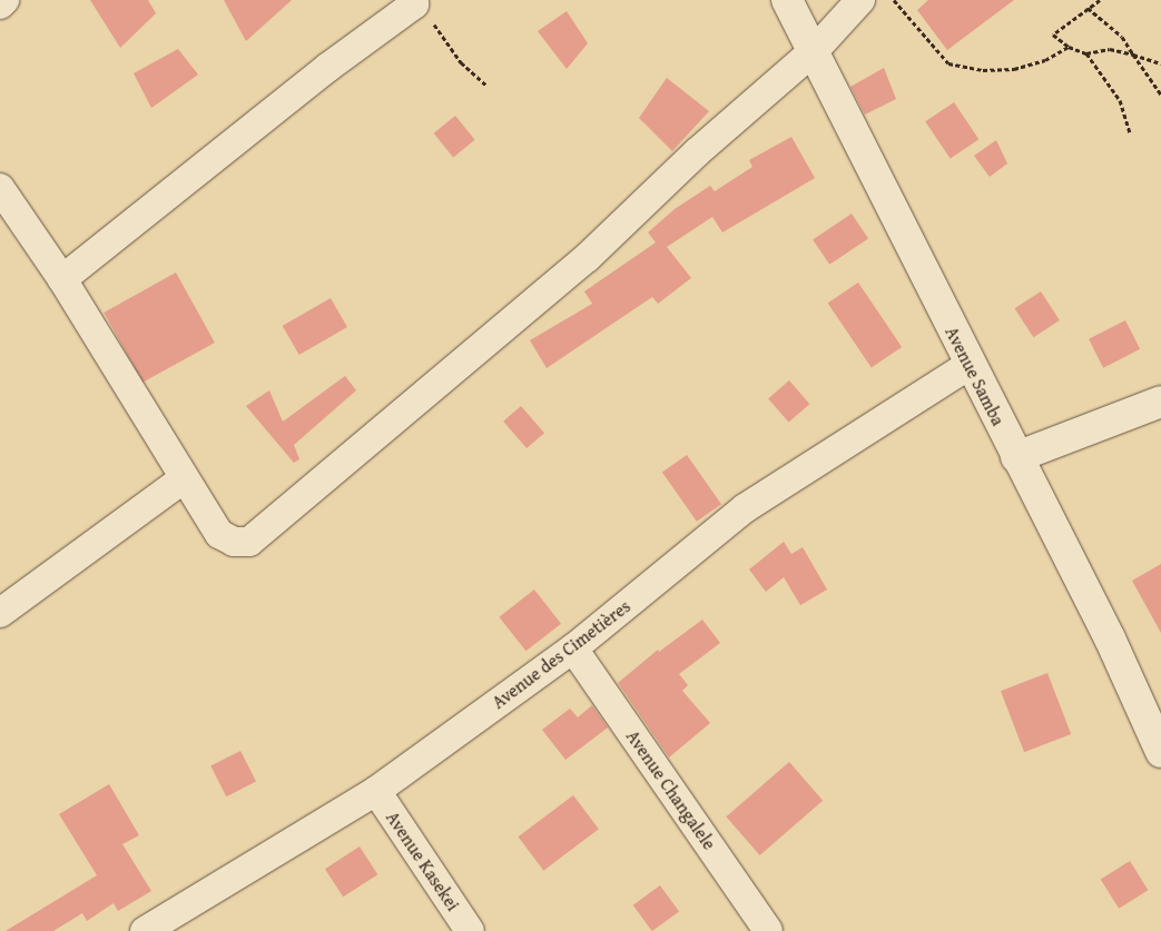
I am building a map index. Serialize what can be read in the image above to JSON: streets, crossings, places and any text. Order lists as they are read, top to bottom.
{
  "streets": {
    "street": [
      "Avenue Samba",
      "Avenue des Cimetières",
      "Avenue Changalele",
      "Avenue Kasekei"
    ]
  },
  "crossings": [
    ["Avenue Samba", "Avenue des Cimetières"],
    ["Avenue des Cimetières", "Avenue Changalele"],
    ["Avenue des Cimetières", "Avenue Kasekei"]
  ]
}
